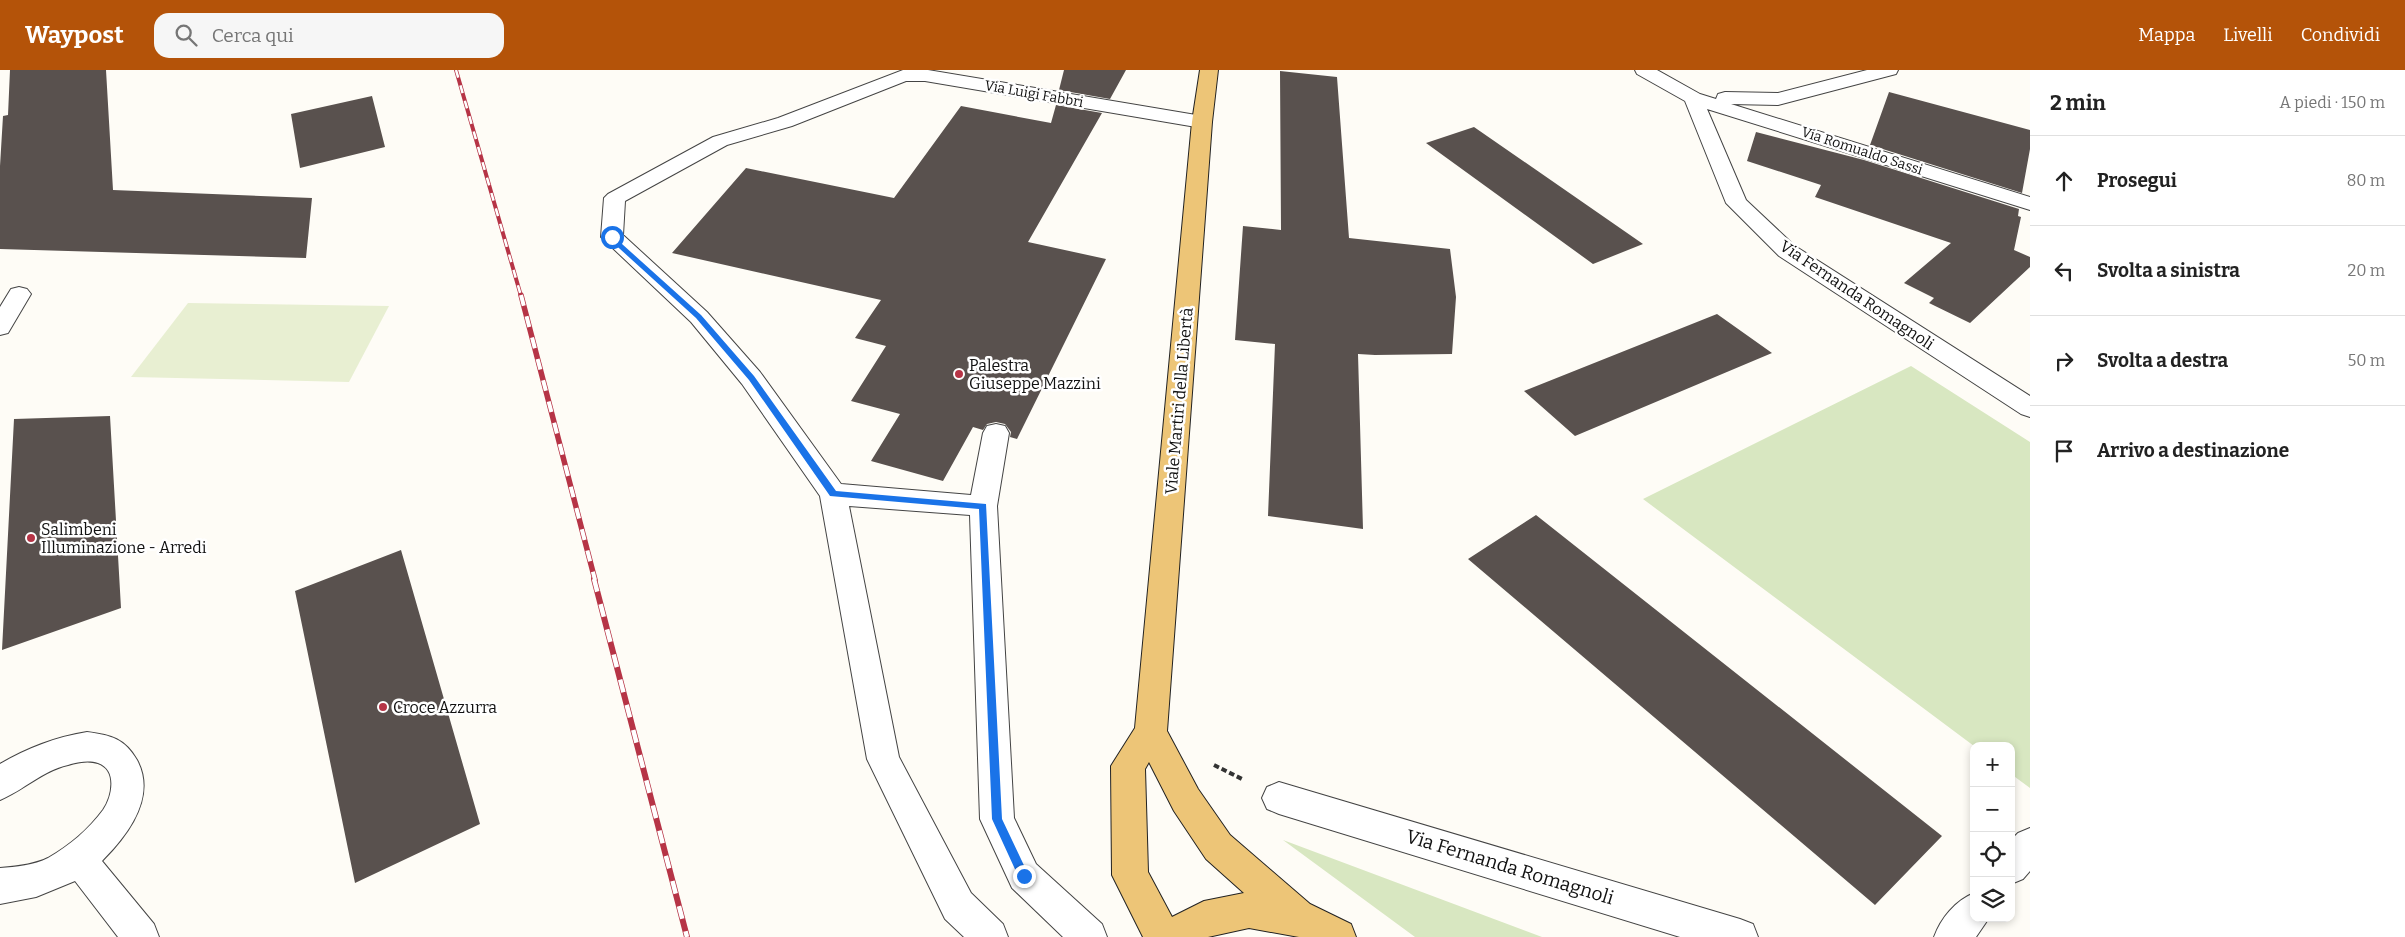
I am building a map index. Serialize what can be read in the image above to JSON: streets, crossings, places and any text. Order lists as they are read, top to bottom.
{
  "streets": {
    "main road": ["Viale Martiri della Libertà"],
    "street": ["Via Luigi Fabbri", "Via Romualdo Sassi", "Via Fernanda Romagnoli"]
  },
  "crossings": [
    ["Via Luigi Fabbri", "Viale Martiri della Libertà"],
    ["Via Romualdo Sassi", "Via Fernanda Romagnoli"]
  ],
  "places": ["Palestra Giuseppe Mazzini", "Salimbeni Illuminazione - Arredi", "Croce Azzurra"],
  "page": {
    "header": "Waypost",
    "search": "Cerca qui",
    "nav": ["Mappa", "Livelli", "Condividi"],
    "heading": ["2 min", "A piedi · 150 m"],
    "list": [
      ["Prosegui", "80 m"],
      ["Svolta a sinistra", "20 m"],
      ["Svolta a destra", "50 m"],
      "Arrivo a destinazione"
    ],
    "map_buttons": ["+", "−"]
  }
}
